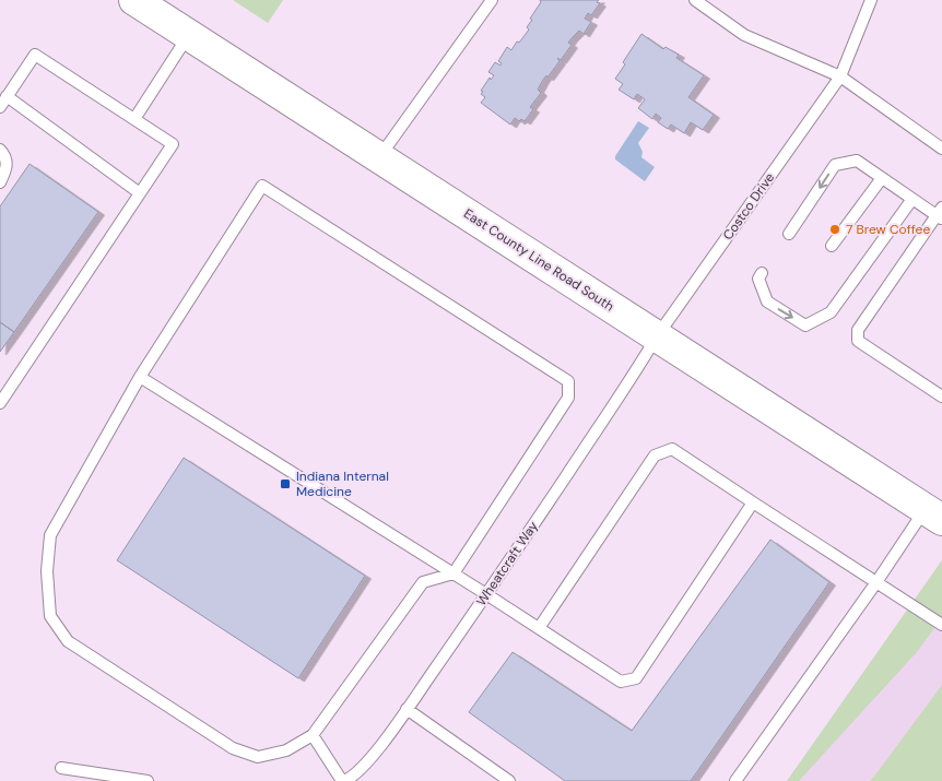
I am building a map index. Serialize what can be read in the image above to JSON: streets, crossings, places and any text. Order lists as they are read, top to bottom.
{
  "streets": {
    "main road": ["East County Line Road South"],
    "lane": ["Costco Drive", "Wheatcraft Way"]
  },
  "crossings": [
    ["Costco Drive", "East County Line Road South"],
    ["Costco Drive", "Wheatcraft Way"],
    ["East County Line Road South", "Wheatcraft Way"]
  ],
  "places": {
    "other": ["7 Brew Coffee"],
    "transit": ["Indiana Internal Medicine"]
  }
}
